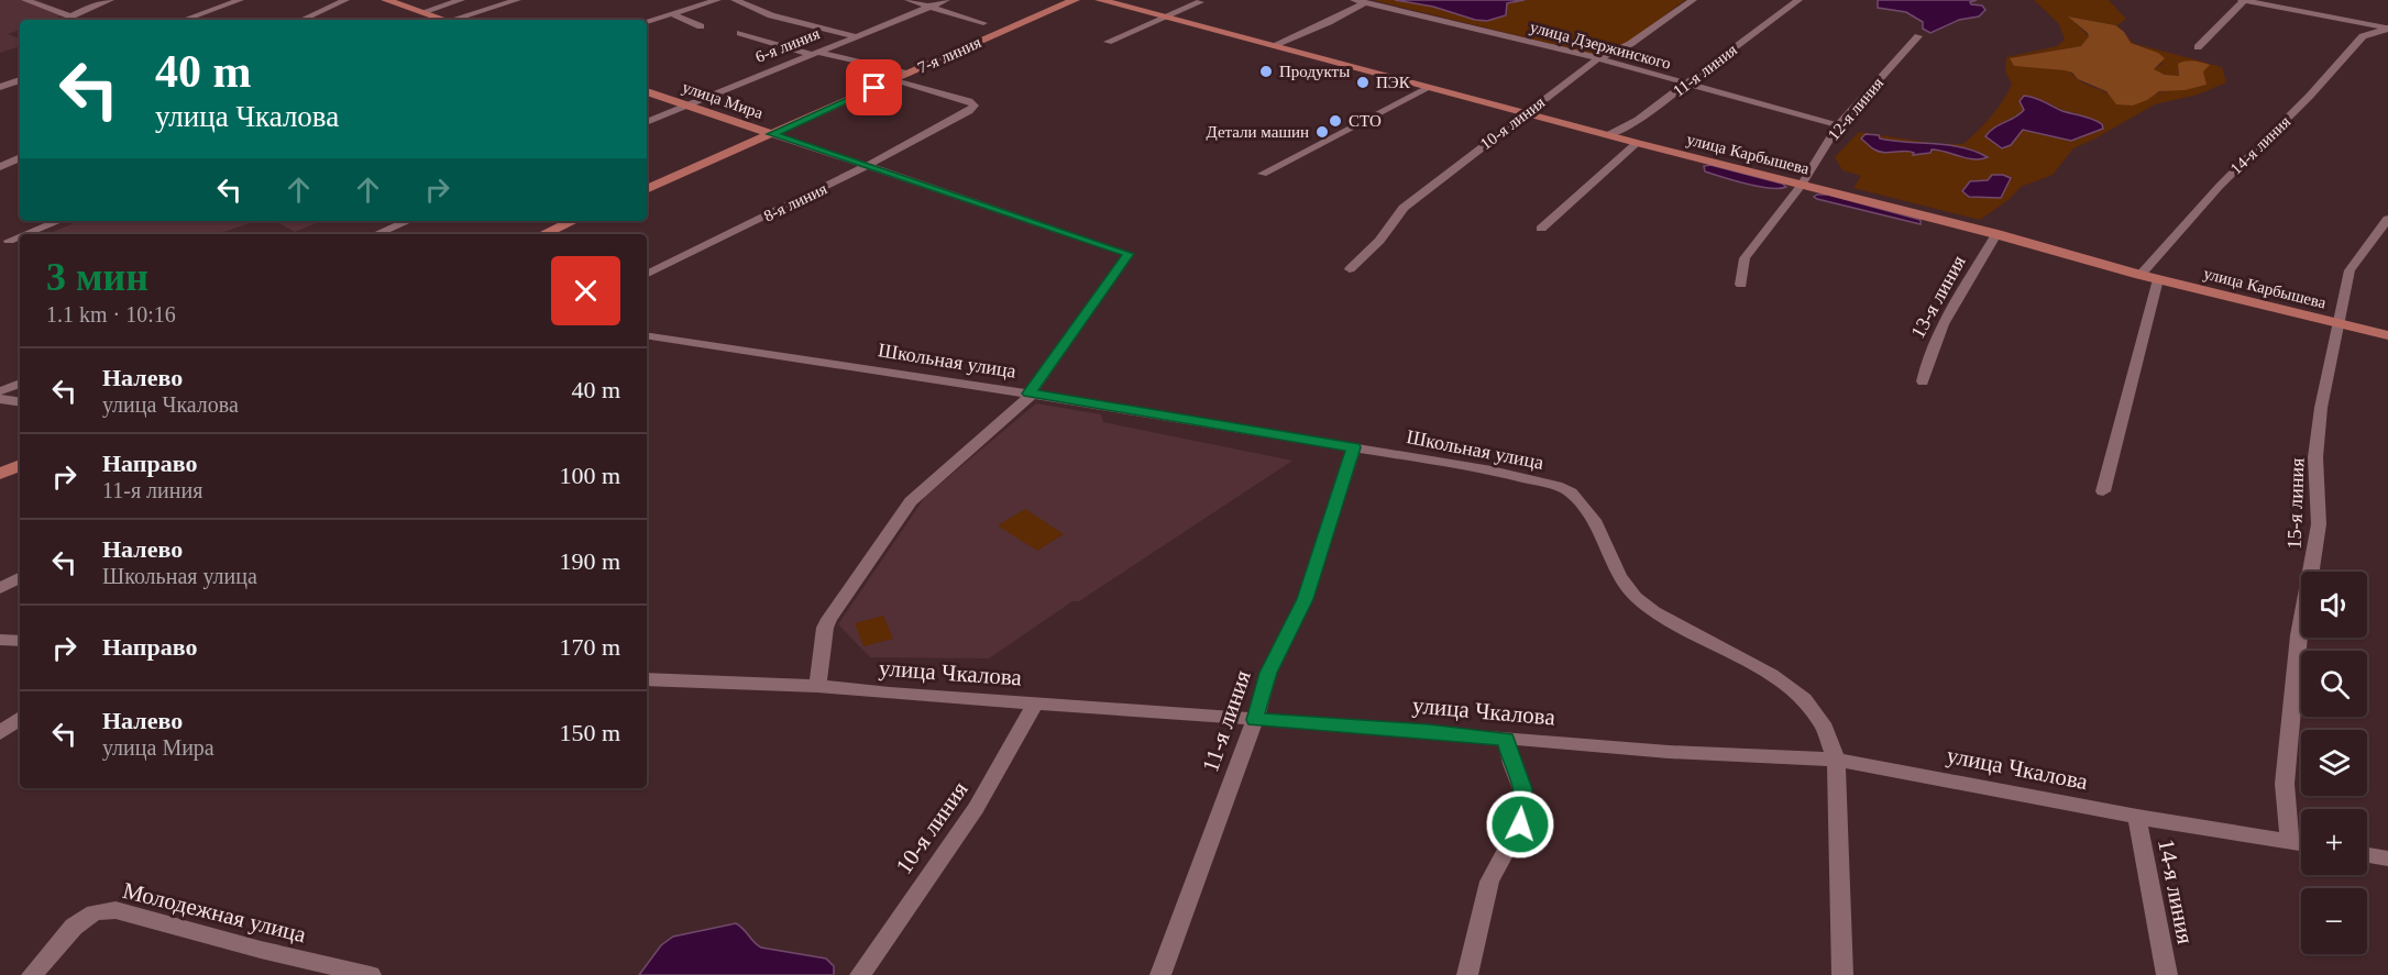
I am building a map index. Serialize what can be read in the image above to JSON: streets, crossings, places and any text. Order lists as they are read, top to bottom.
{
  "streets": {
    "main road": ["7-я линия", "улица Мира", "улица Карбышева"],
    "street": [
      "6-я линия",
      "улица Дзержинского",
      "11-я линия",
      "12-я линия",
      "10-я линия",
      "14-я линия",
      "8-я линия",
      "13-я линия",
      "Школьная улица",
      "15-я линия",
      "улица Чкалова",
      "Молодежная улица"
    ]
  },
  "crossings": [
    ["6-я линия", "улица Мира"],
    ["улица Дзержинского", "11-я линия"],
    ["улица Дзержинского", "12-я линия"],
    ["улица Дзержинского", "10-я линия"],
    ["7-я линия", "улица Мира"],
    ["7-я линия", "8-я линия"],
    ["11-я линия", "улица Карбышева"],
    ["11-я линия", "Школьная улица"],
    ["11-я линия", "улица Чкалова"],
    ["улица Мира", "8-я линия"],
    ["улица Мира", "Школьная улица"],
    ["12-я линия", "улица Карбышева"],
    ["10-я линия", "улица Карбышева"],
    ["10-я линия", "улица Чкалова"],
    ["14-я линия", "улица Карбышева"],
    ["14-я линия", "улица Чкалова"],
    ["улица Карбышева", "13-я линия"],
    ["улица Карбышева", "15-я линия"],
    ["Школьная улица", "улица Чкалова"],
    ["15-я линия", "улица Чкалова"]
  ],
  "places": [
    "Продукты",
    "ПЭК",
    "СТО",
    "Детали машин"
  ],
  "page": {
    "turn": ["40 m", "улица Чкалова"],
    "heading": ["3 мин", "1.1 km · 10:16"],
    "list": [
      {
        "name": "Налево",
        "note": "улица Чкалова",
        "value": "40 m"
      },
      {
        "name": "Направо",
        "note": "11-я линия",
        "value": "100 m"
      },
      {
        "name": "Налево",
        "note": "Школьная улица",
        "value": "190 m"
      },
      {
        "name": "Направо",
        "value": "170 m"
      },
      {
        "name": "Налево",
        "note": "улица Мира",
        "value": "150 m"
      }
    ],
    "map_buttons": ["+", "−"]
  }
}
